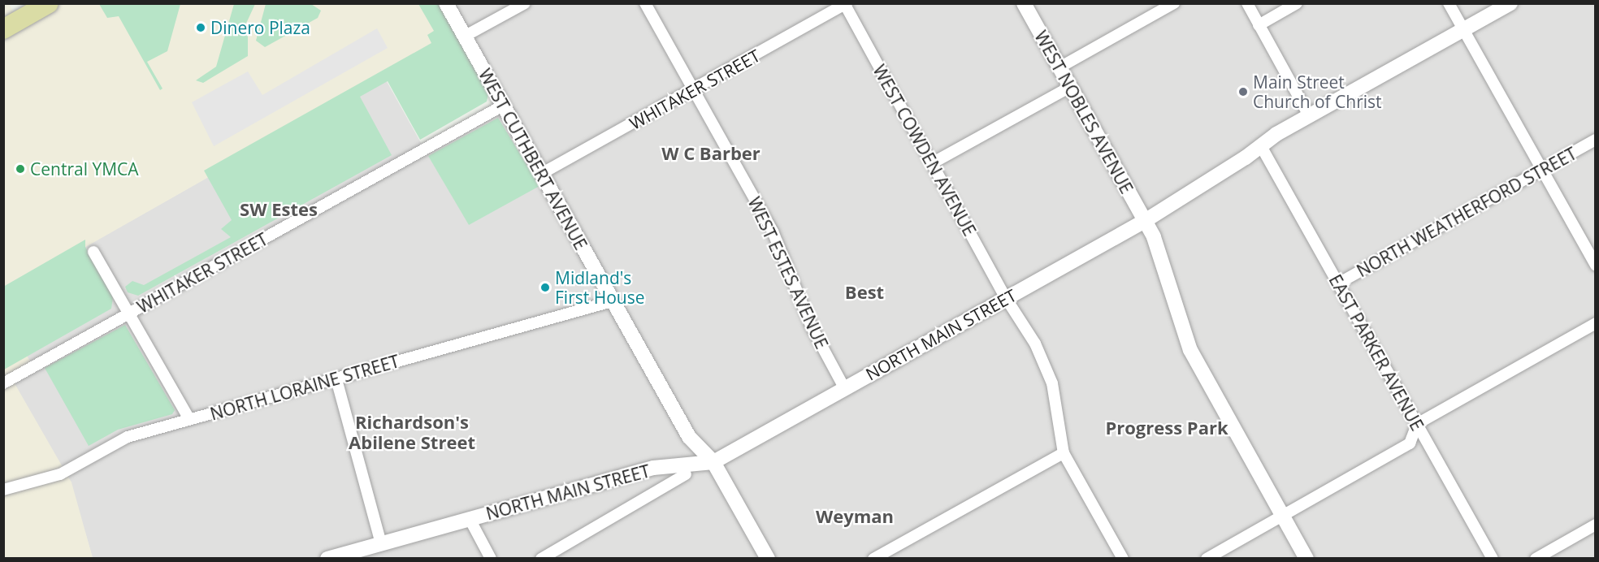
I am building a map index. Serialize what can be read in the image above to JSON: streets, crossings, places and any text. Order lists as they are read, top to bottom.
{
  "streets": {
    "street": [
      "WHITAKER STREET",
      "WEST NOBLES AVENUE",
      "WEST COWDEN AVENUE",
      "WEST CUTHBERT AVENUE",
      "NORTH WEATHERFORD STREET",
      "WEST ESTES AVENUE",
      "NORTH MAIN STREET",
      "EAST PARKER AVENUE",
      "NORTH LORAINE STREET"
    ]
  },
  "crossings": [
    ["WHITAKER STREET", "WEST COWDEN AVENUE"],
    ["WHITAKER STREET", "WEST CUTHBERT AVENUE"],
    ["WHITAKER STREET", "WEST ESTES AVENUE"],
    ["WEST NOBLES AVENUE", "NORTH MAIN STREET"],
    ["WEST COWDEN AVENUE", "NORTH MAIN STREET"],
    ["WEST CUTHBERT AVENUE", "NORTH MAIN STREET"],
    ["WEST CUTHBERT AVENUE", "NORTH LORAINE STREET"],
    ["NORTH WEATHERFORD STREET", "EAST PARKER AVENUE"],
    ["WEST ESTES AVENUE", "NORTH MAIN STREET"],
    ["NORTH MAIN STREET", "EAST PARKER AVENUE"]
  ],
  "districts": [
    "W C Barber",
    "SW Estes",
    "Best",
    "Richardson's Abilene Street",
    "Progress Park",
    "Weyman"
  ],
  "places": [
    "Dinero Plaza",
    "Main Street Church of Christ",
    "Central YMCA",
    "Midland's First House"
  ]
}
